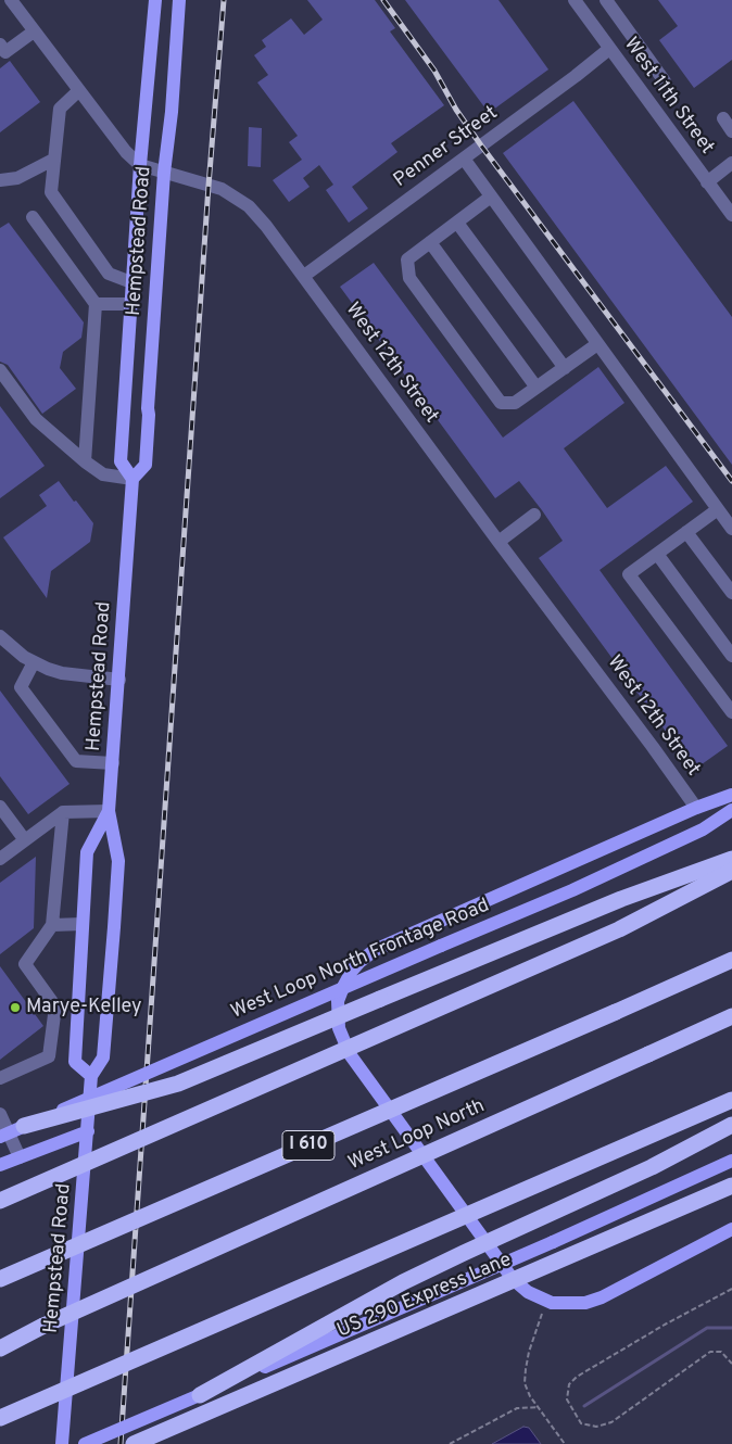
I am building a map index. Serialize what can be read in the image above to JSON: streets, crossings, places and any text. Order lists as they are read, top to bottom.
{
  "streets": {
    "highway": ["West Loop North", "I 610", "US 290 Express Lane"],
    "main road": ["Hempstead Road", "West Loop North Frontage Road"],
    "street": ["West 11th Street", "Penner Street", "West 12th Street"]
  },
  "crossings": [
    ["West 11th Street", "Penner Street"],
    ["Penner Street", "West 12th Street"],
    ["Hempstead Road", "West 12th Street"]
  ],
  "places": ["Marye-Kelley"]
}
